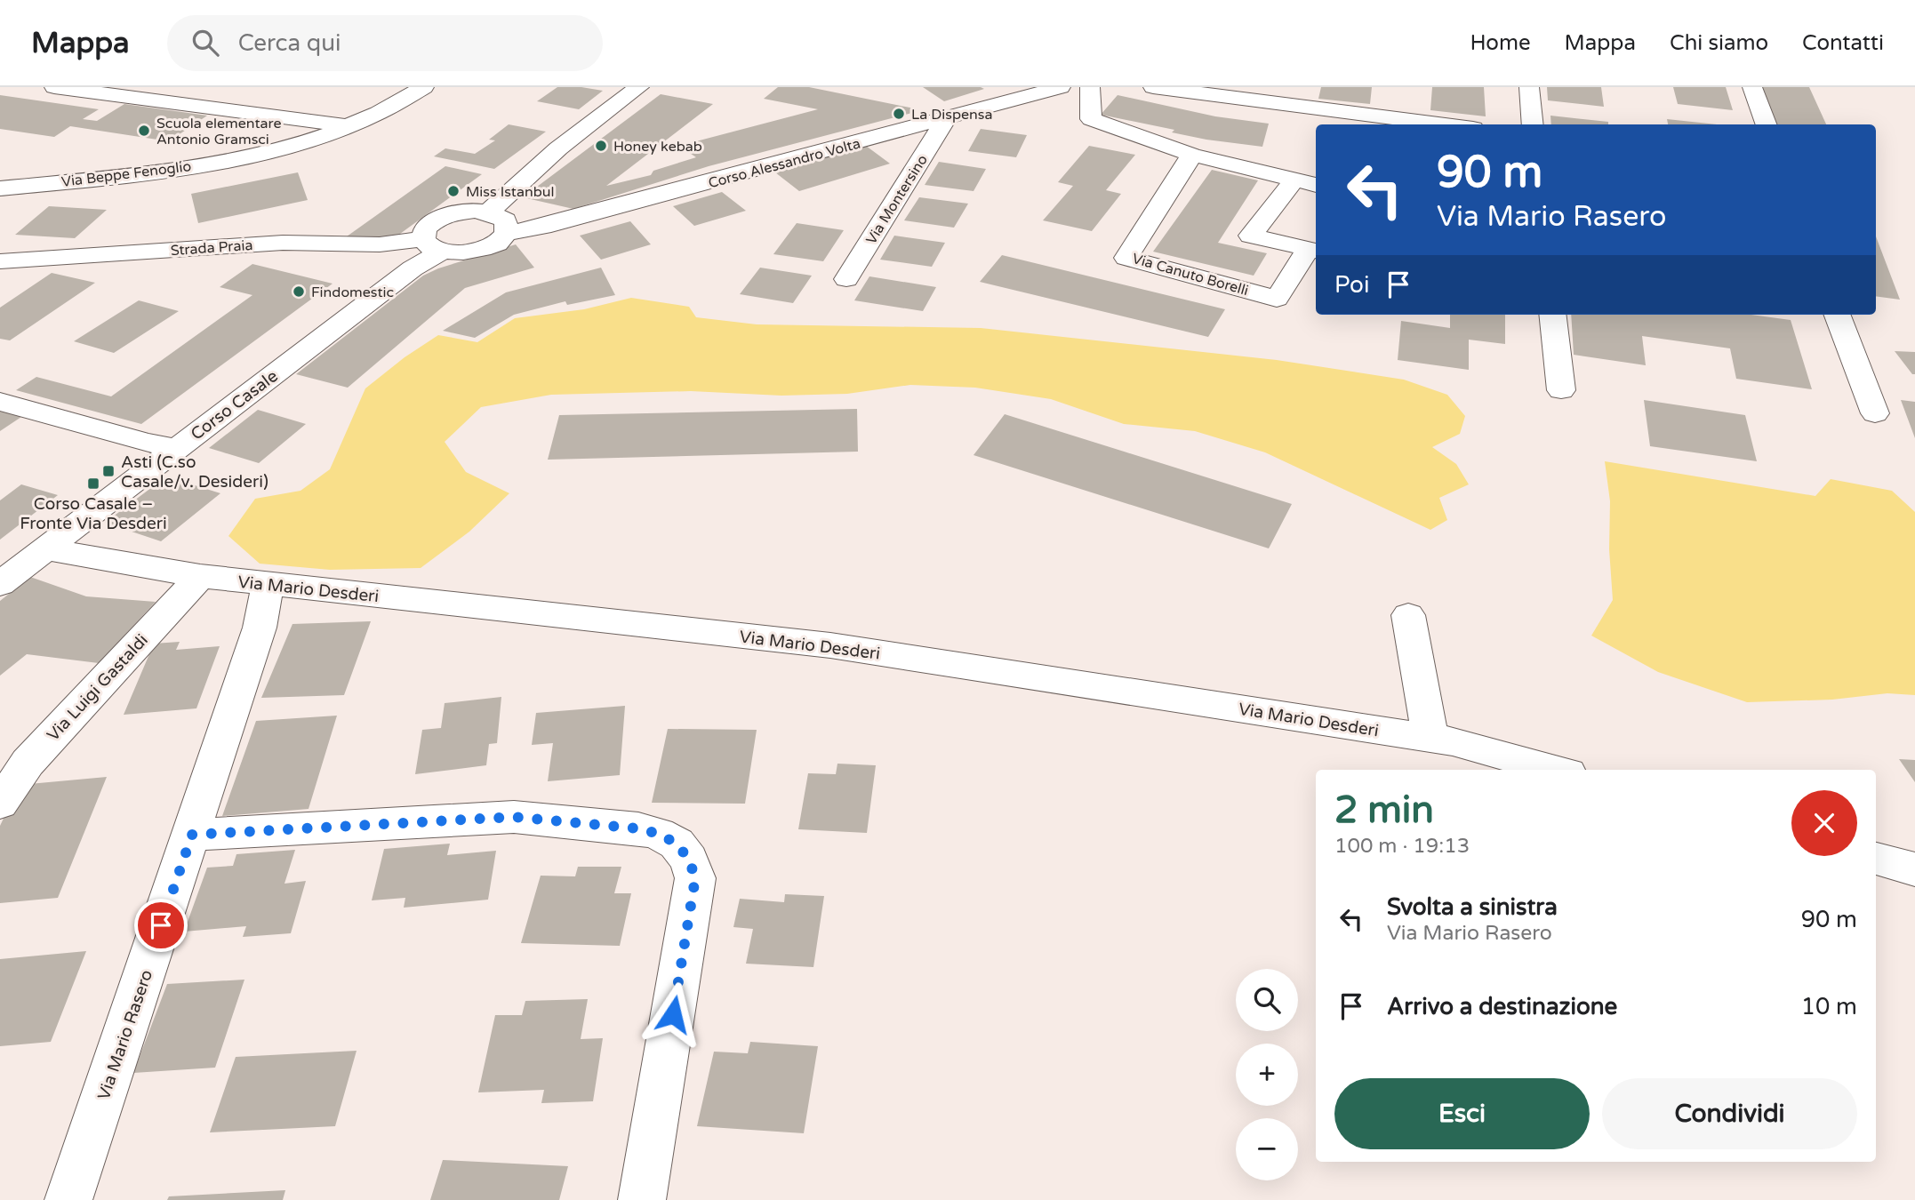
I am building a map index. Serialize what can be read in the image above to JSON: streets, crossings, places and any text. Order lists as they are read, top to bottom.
{
  "streets": {
    "street": [
      "Corso Alessandro Volta",
      "Via Beppe Fenoglio",
      "Via Montersino",
      "Strada Praia",
      "Via Canuto Borelli",
      "Corso Casale",
      "Via Mario Desderi",
      "Via Luigi Gastaldi",
      "Via Mario Rasero"
    ]
  },
  "crossings": [
    ["Corso Alessandro Volta", "Via Montersino"],
    ["Corso Alessandro Volta", "Strada Praia"],
    ["Strada Praia", "Corso Casale"],
    ["Corso Casale", "Via Mario Desderi"],
    ["Via Mario Desderi", "Via Luigi Gastaldi"],
    ["Via Mario Desderi", "Via Mario Rasero"]
  ],
  "places": {
    "other": [
      "La Dispensa",
      "Scuola elementare Antonio Gramsci",
      "Honey kebab",
      "Miss Istanbul",
      "Findomestic"
    ],
    "transit": ["Asti (C.so Casale/v. Desideri)", "Corso Casale – Fronte Via Desderi"]
  },
  "page": {
    "header": "Mappa",
    "search": "Cerca qui",
    "nav": [
      "Home",
      "Mappa",
      "Chi siamo",
      "Contatti"
    ],
    "turn": ["90 m", "Via Mario Rasero"],
    "then": "Poi",
    "heading": ["2 min", "100 m · 19:13"],
    "list": [
      {
        "name": "Svolta a sinistra",
        "note": "Via Mario Rasero",
        "value": "90 m"
      },
      {
        "name": "Arrivo a destinazione",
        "value": "10 m"
      }
    ],
    "map_buttons": ["+", "−"],
    "buttons": ["Esci", "Condividi"]
  }
}
